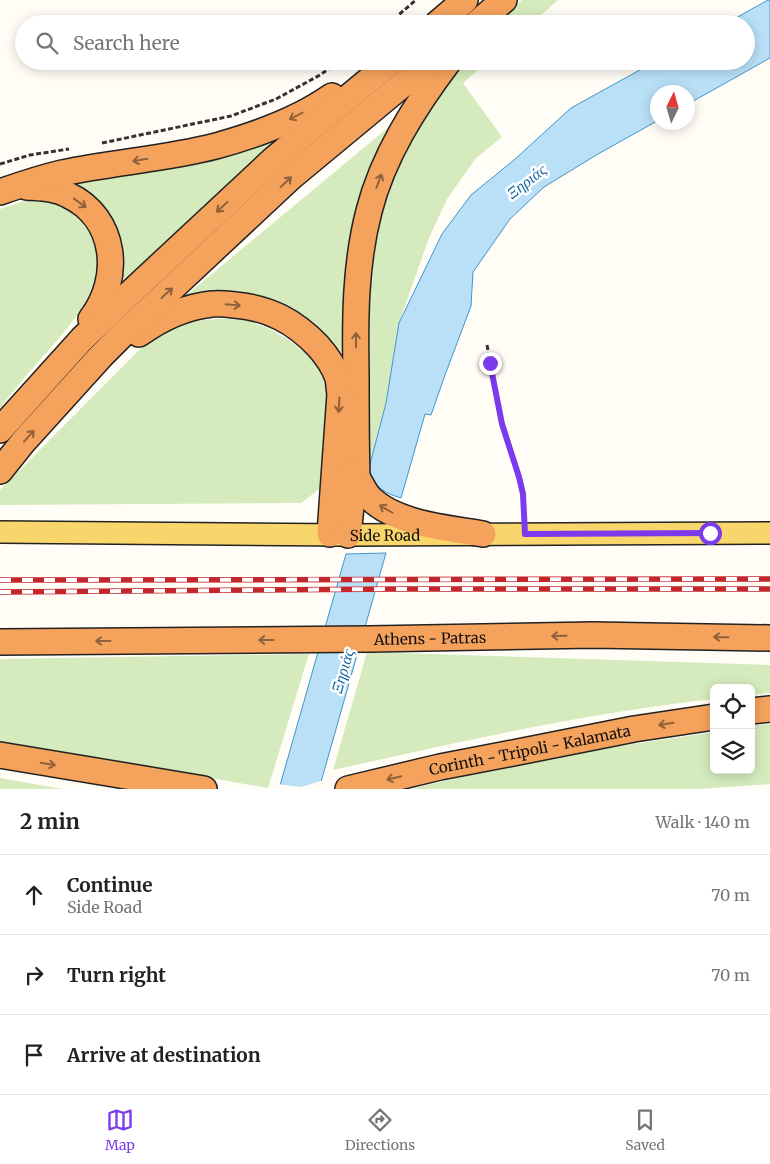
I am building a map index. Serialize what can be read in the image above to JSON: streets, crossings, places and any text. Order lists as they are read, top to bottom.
{
  "streets": {
    "highway": ["Athens - Patras", "Corinth - Tripoli - Kalamata"],
    "main road": ["Side Road"]
  },
  "one_way": ["Athens - Patras", "Corinth - Tripoli - Kalamata"],
  "water": ["Ξηριάς"],
  "north": "top",
  "page": {
    "search": "Search here",
    "heading": ["2 min", "Walk · 140 m"],
    "list": [
      ["Continue", "Side Road", "70 m"],
      ["Turn right", "70 m"],
      "Arrive at destination"
    ],
    "nav": ["Map", "Directions", "Saved"]
  }
}
